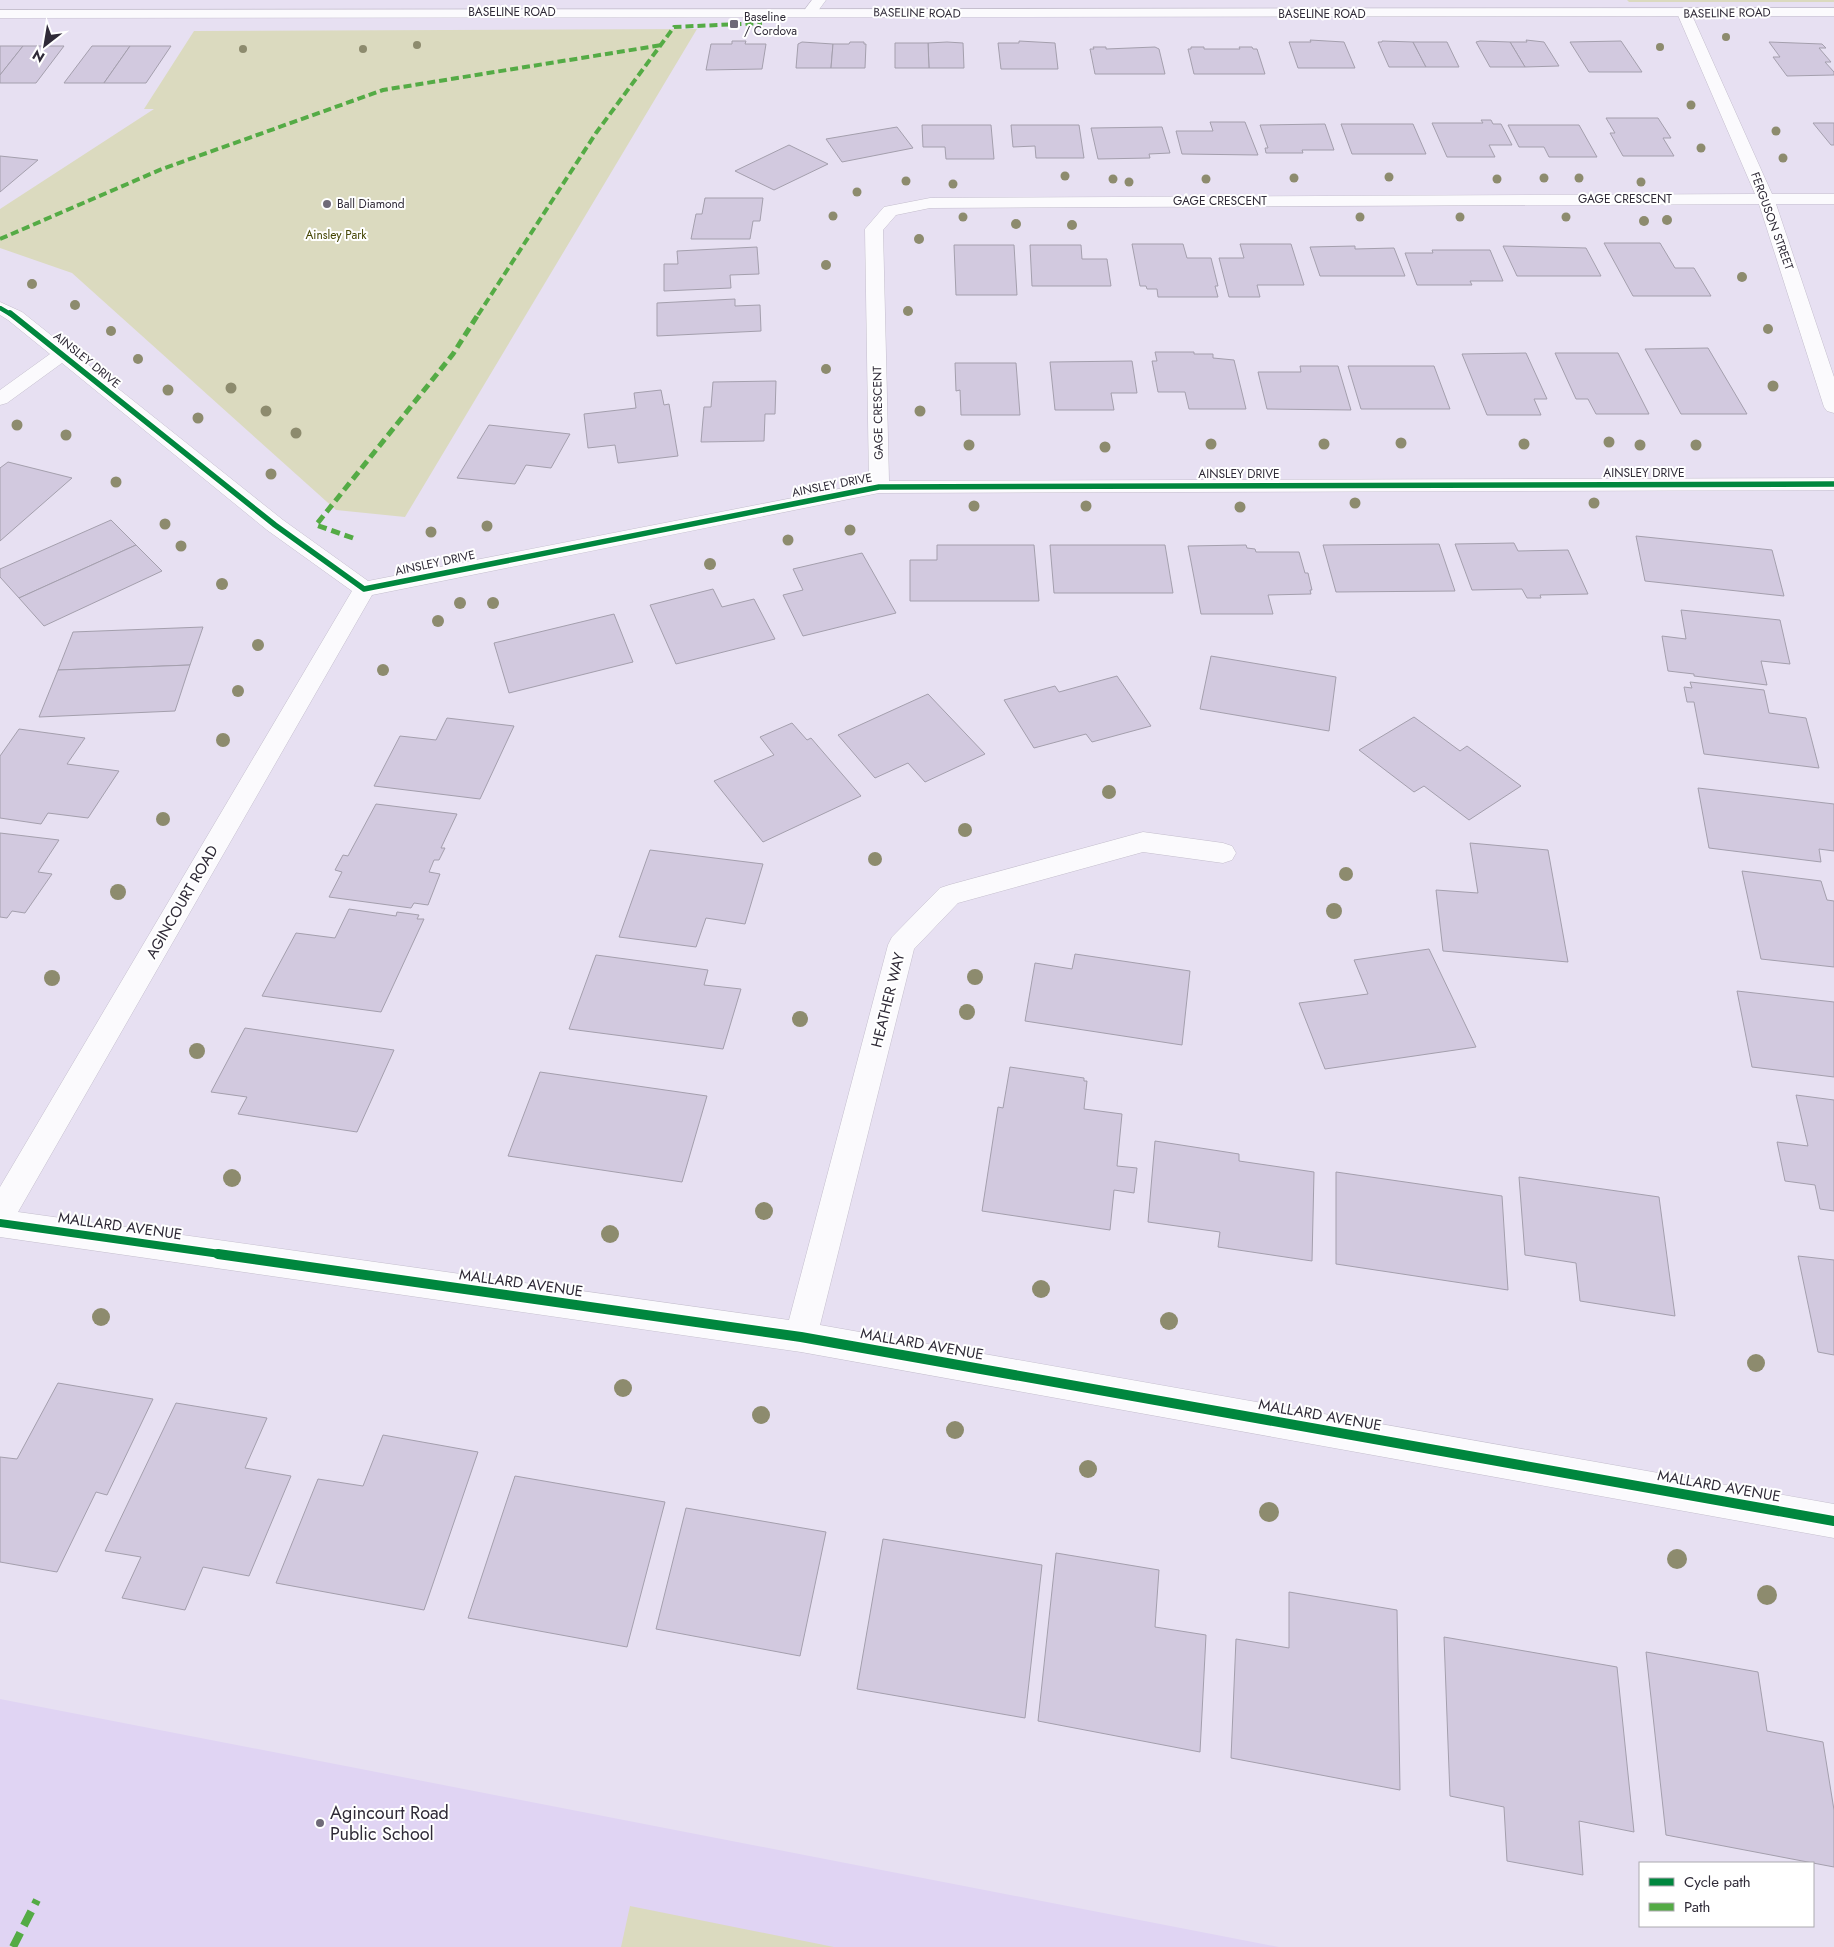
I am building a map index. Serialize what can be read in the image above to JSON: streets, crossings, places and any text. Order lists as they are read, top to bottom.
{
  "streets": {
    "street": [
      "BASELINE ROAD",
      "GAGE CRESCENT",
      "FERGUSON STREET",
      "AINSLEY DRIVE",
      "AGINCOURT ROAD",
      "HEATHER WAY",
      "MALLARD AVENUE"
    ]
  },
  "crossings": [
    ["BASELINE ROAD", "FERGUSON STREET"],
    ["GAGE CRESCENT", "FERGUSON STREET"],
    ["GAGE CRESCENT", "AINSLEY DRIVE"],
    ["AINSLEY DRIVE", "AGINCOURT ROAD"],
    ["HEATHER WAY", "MALLARD AVENUE"]
  ],
  "parks": ["Ainsley Park"],
  "places": {
    "transit": ["Baseline / Cordova"],
    "other": ["Ball Diamond", "Agincourt Road Public School"]
  },
  "legend": ["Cycle path", "Path"],
  "north": "bottom left"
}
